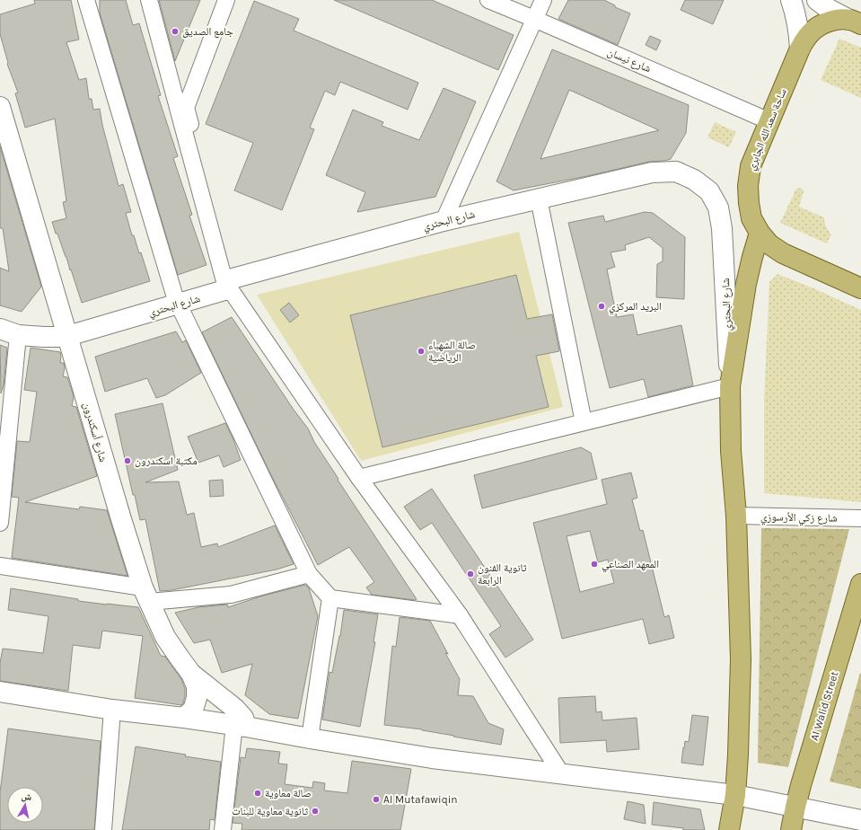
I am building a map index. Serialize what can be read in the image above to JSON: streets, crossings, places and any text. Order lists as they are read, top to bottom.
{
  "streets": {
    "main road": [
      "ساحة سعد الله الجابري",
      "شارع البحتري",
      "شارع أسكندرون",
      "Al Walid Street"
    ],
    "street": ["شارع نيسان", "شارع زكي الأرسوزي"]
  },
  "crossings": [
    ["شارع نيسان", "ساحة سعد الله الجابري"],
    ["شارع البحتري", "شارع أسكندرون"]
  ],
  "places": [
    "جامع الصديق",
    "البريد المركزي",
    "صالة الشهباء الرياضية",
    "مكتبة اسكندرون",
    "المعهد الصناعي",
    "ثانوية الفنون الرابعة",
    "صالة معاوية",
    "Al Mutafawiqin",
    "ثانوية معاوية للبنات"
  ],
  "north": "top"
}
